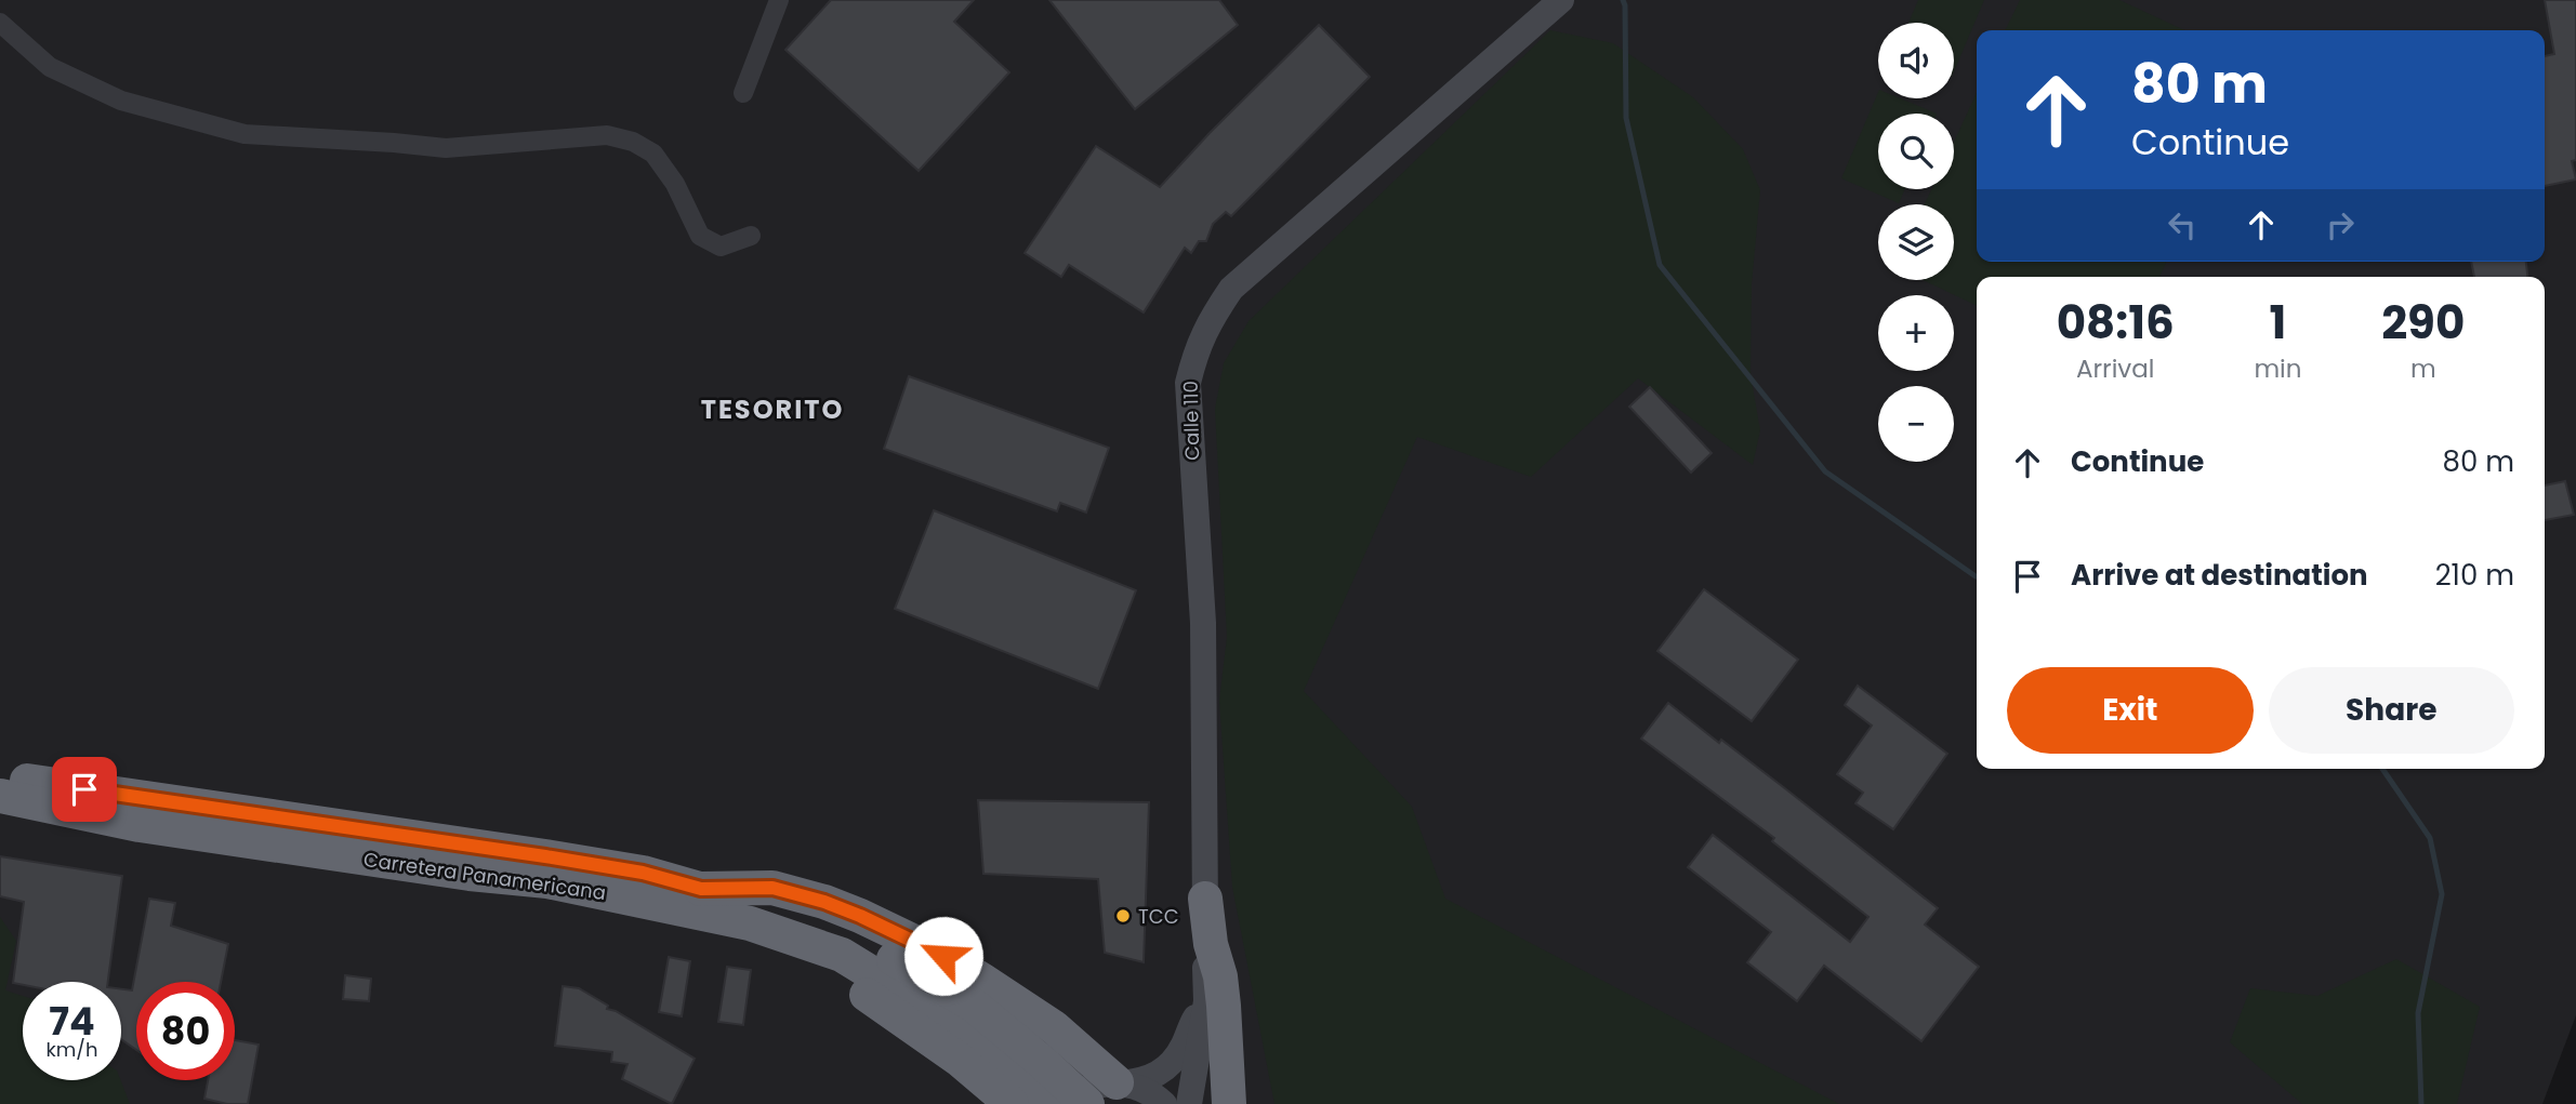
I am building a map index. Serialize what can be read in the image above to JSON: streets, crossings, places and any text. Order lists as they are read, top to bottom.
{
  "streets": {
    "highway": ["Carretera Panamericana"],
    "main road": ["Calle 110"]
  },
  "districts": ["TESORITO"],
  "places": ["TCC"],
  "page": {
    "map_buttons": ["+", "−"],
    "turn": ["80 m", "Continue"],
    "eta": [
      "08:16",
      "Arrival",
      "1",
      "min",
      "290",
      "m"
    ],
    "list": [
      {
        "name": "Continue",
        "value": "80 m"
      },
      {
        "name": "Arrive at destination",
        "value": "210 m"
      }
    ],
    "buttons": ["Exit", "Share"],
    "speed": "74 km/h",
    "limit": "80"
  }
}
